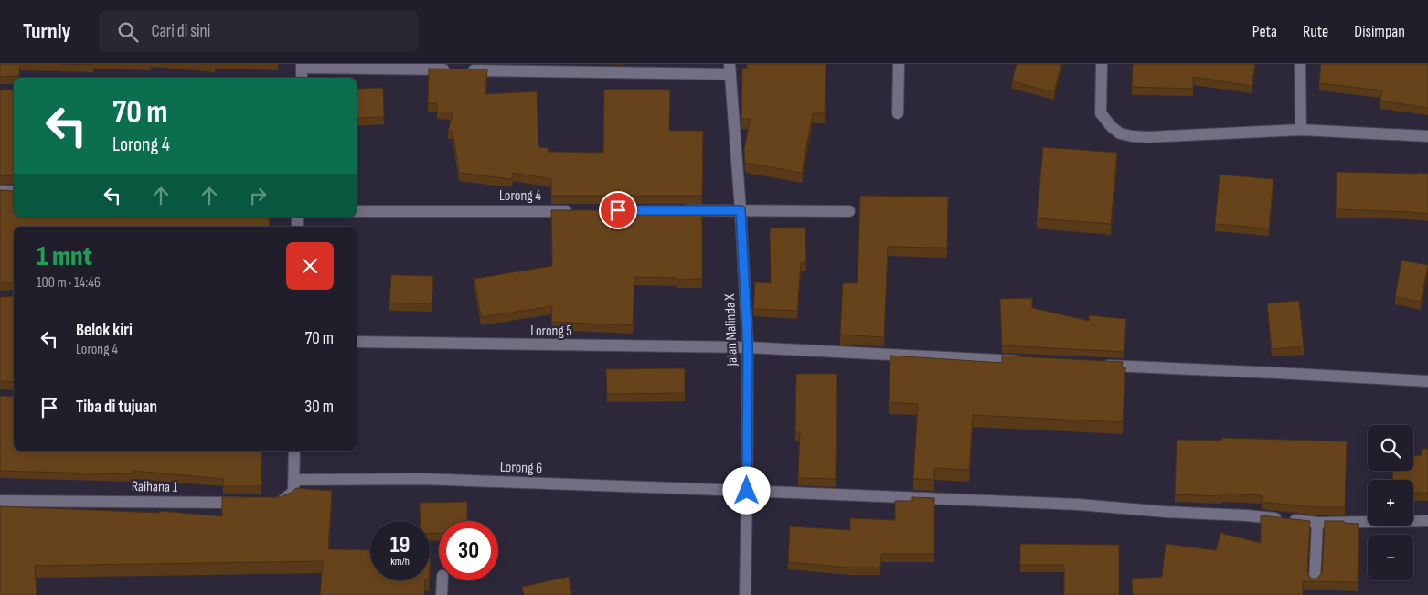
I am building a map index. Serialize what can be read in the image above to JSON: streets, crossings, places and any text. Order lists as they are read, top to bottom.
{
  "streets": {
    "street": [
      "Lorong 4",
      "Jalan Malinda X",
      "Lorong 5",
      "Lorong 6",
      "Raihana 1"
    ]
  },
  "crossings": [
    ["Jalan Malinda X", "Lorong 5"],
    ["Jalan Malinda X", "Lorong 6"]
  ],
  "page": {
    "header": "Turnly",
    "search": "Cari di sini",
    "nav": ["Peta", "Rute", "Disimpan"],
    "turn": ["70 m", "Lorong 4"],
    "heading": ["1 mnt", "100 m · 14:46"],
    "list": [
      {
        "name": "Belok kiri",
        "note": "Lorong 4",
        "value": "70 m"
      },
      {
        "name": "Tiba di tujuan",
        "value": "30 m"
      }
    ],
    "map_buttons": ["+", "−"],
    "speed": "19 km/h",
    "limit": "30"
  }
}
